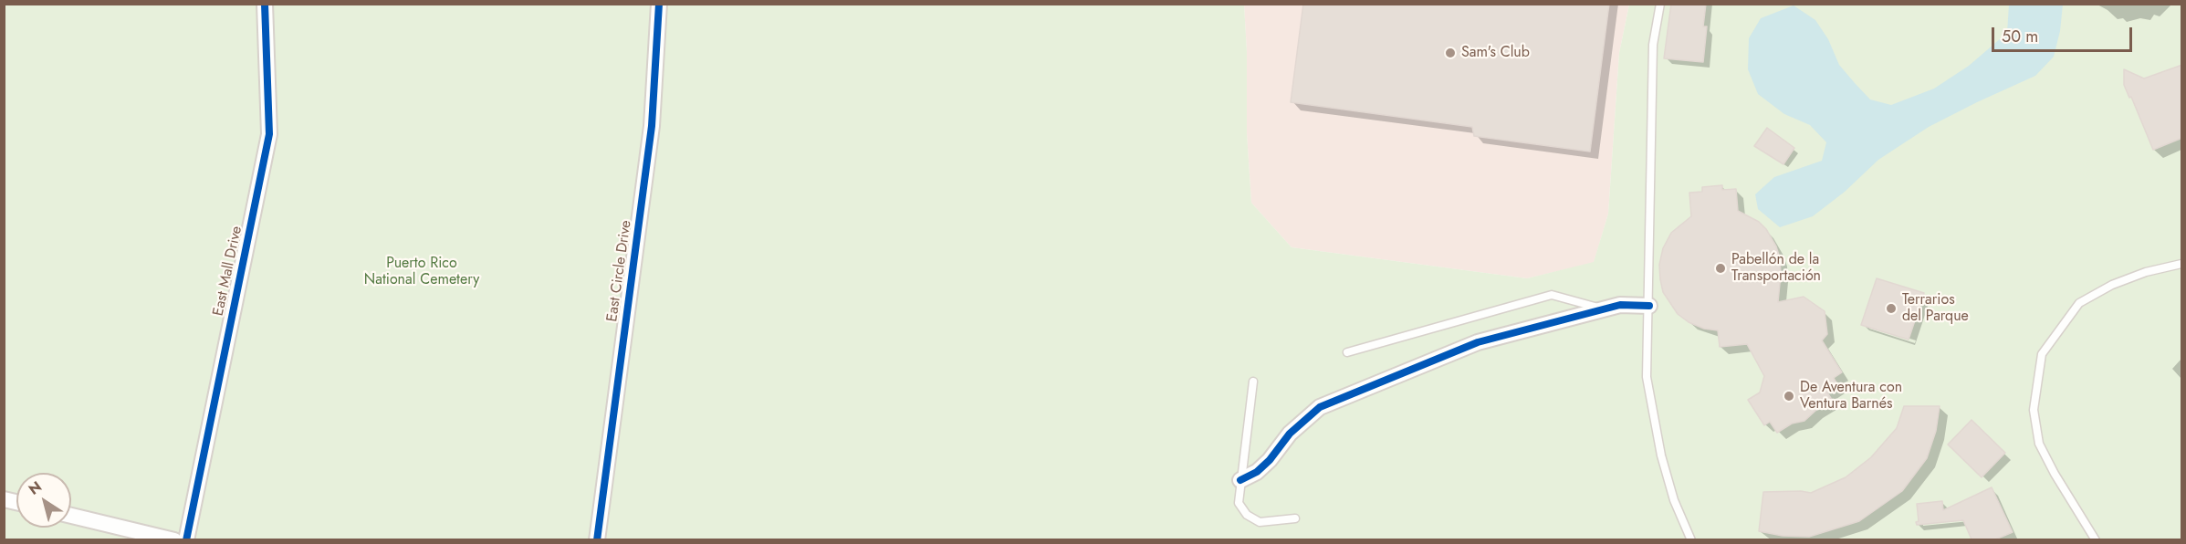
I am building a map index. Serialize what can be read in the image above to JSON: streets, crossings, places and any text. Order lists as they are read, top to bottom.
{
  "streets": {
    "street": ["East Mall Drive", "East Circle Drive"]
  },
  "parks": ["Puerto Rico National Cemetery"],
  "places": [
    "Sam's Club",
    "Pabellón de la Transportación",
    "Terrarios del Parque",
    "De Aventura con Ventura Barnés"
  ],
  "scale_bar": "50 m",
  "north": "top left"
}
